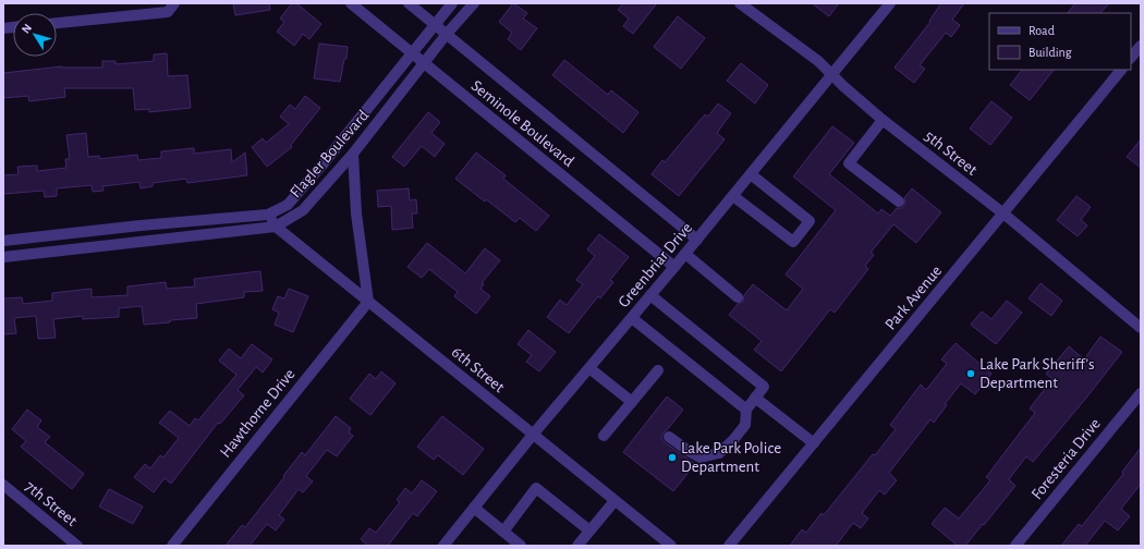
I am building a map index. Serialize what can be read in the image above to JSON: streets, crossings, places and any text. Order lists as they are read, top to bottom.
{
  "streets": {
    "street": [
      "Seminole Boulevard",
      "5th Street",
      "Flagler Boulevard",
      "Greenbriar Drive",
      "Park Avenue",
      "6th Street",
      "Hawthorne Drive",
      "Foresteria Drive",
      "7th Street"
    ]
  },
  "crossings": [
    ["Seminole Boulevard", "Flagler Boulevard"],
    ["Seminole Boulevard", "Greenbriar Drive"],
    ["5th Street", "Greenbriar Drive"],
    ["5th Street", "Park Avenue"],
    ["Flagler Boulevard", "6th Street"],
    ["Greenbriar Drive", "6th Street"],
    ["6th Street", "Hawthorne Drive"]
  ],
  "places": ["Lake Park Sheriff's Department", "Lake Park Police Department"],
  "legend": ["Road", "Building"],
  "north": "top left"
}
